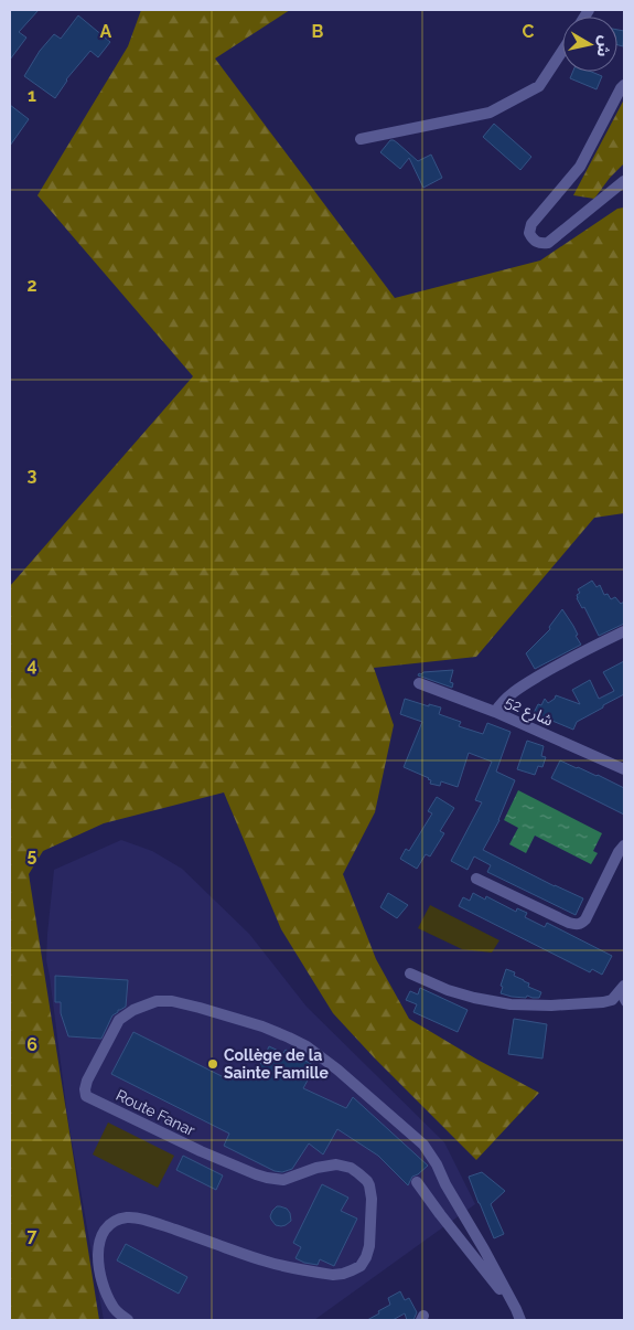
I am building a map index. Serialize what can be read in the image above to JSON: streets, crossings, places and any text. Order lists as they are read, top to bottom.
{
  "streets": {
    "street": ["شارع 52", "Route Fanar"]
  },
  "places": ["Collège de la Sainte Famille"],
  "north": "right",
  "grid": {
    "columns": ["A", "B", "C"],
    "rows": [
      "1",
      "2",
      "3",
      "4",
      "5",
      "6",
      "7"
    ]
  }
}
